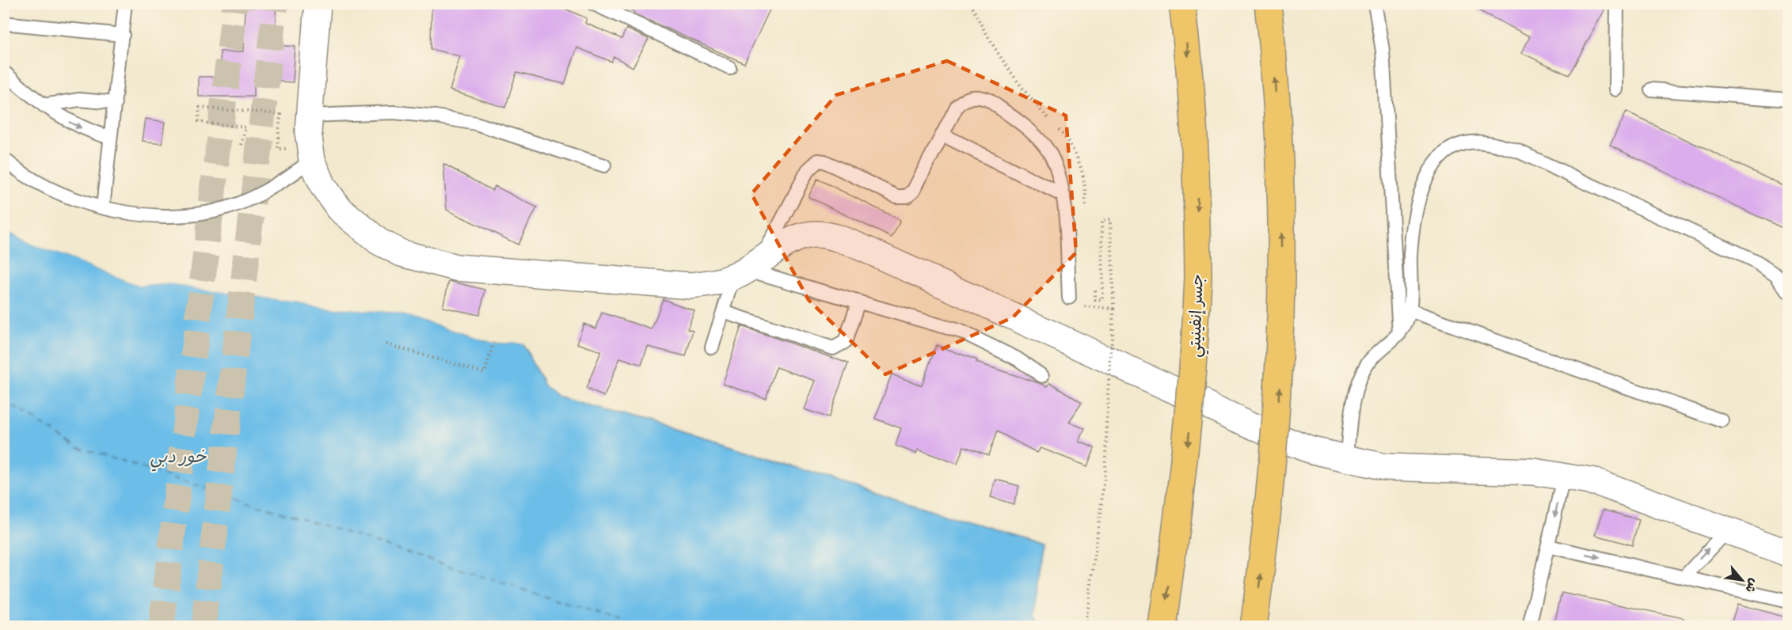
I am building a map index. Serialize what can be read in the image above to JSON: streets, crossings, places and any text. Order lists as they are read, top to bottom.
{
  "streets": {
    "highway": ["جسر إنفينيتي"]
  },
  "water": ["خور دبي"],
  "north": "bottom right"
}
